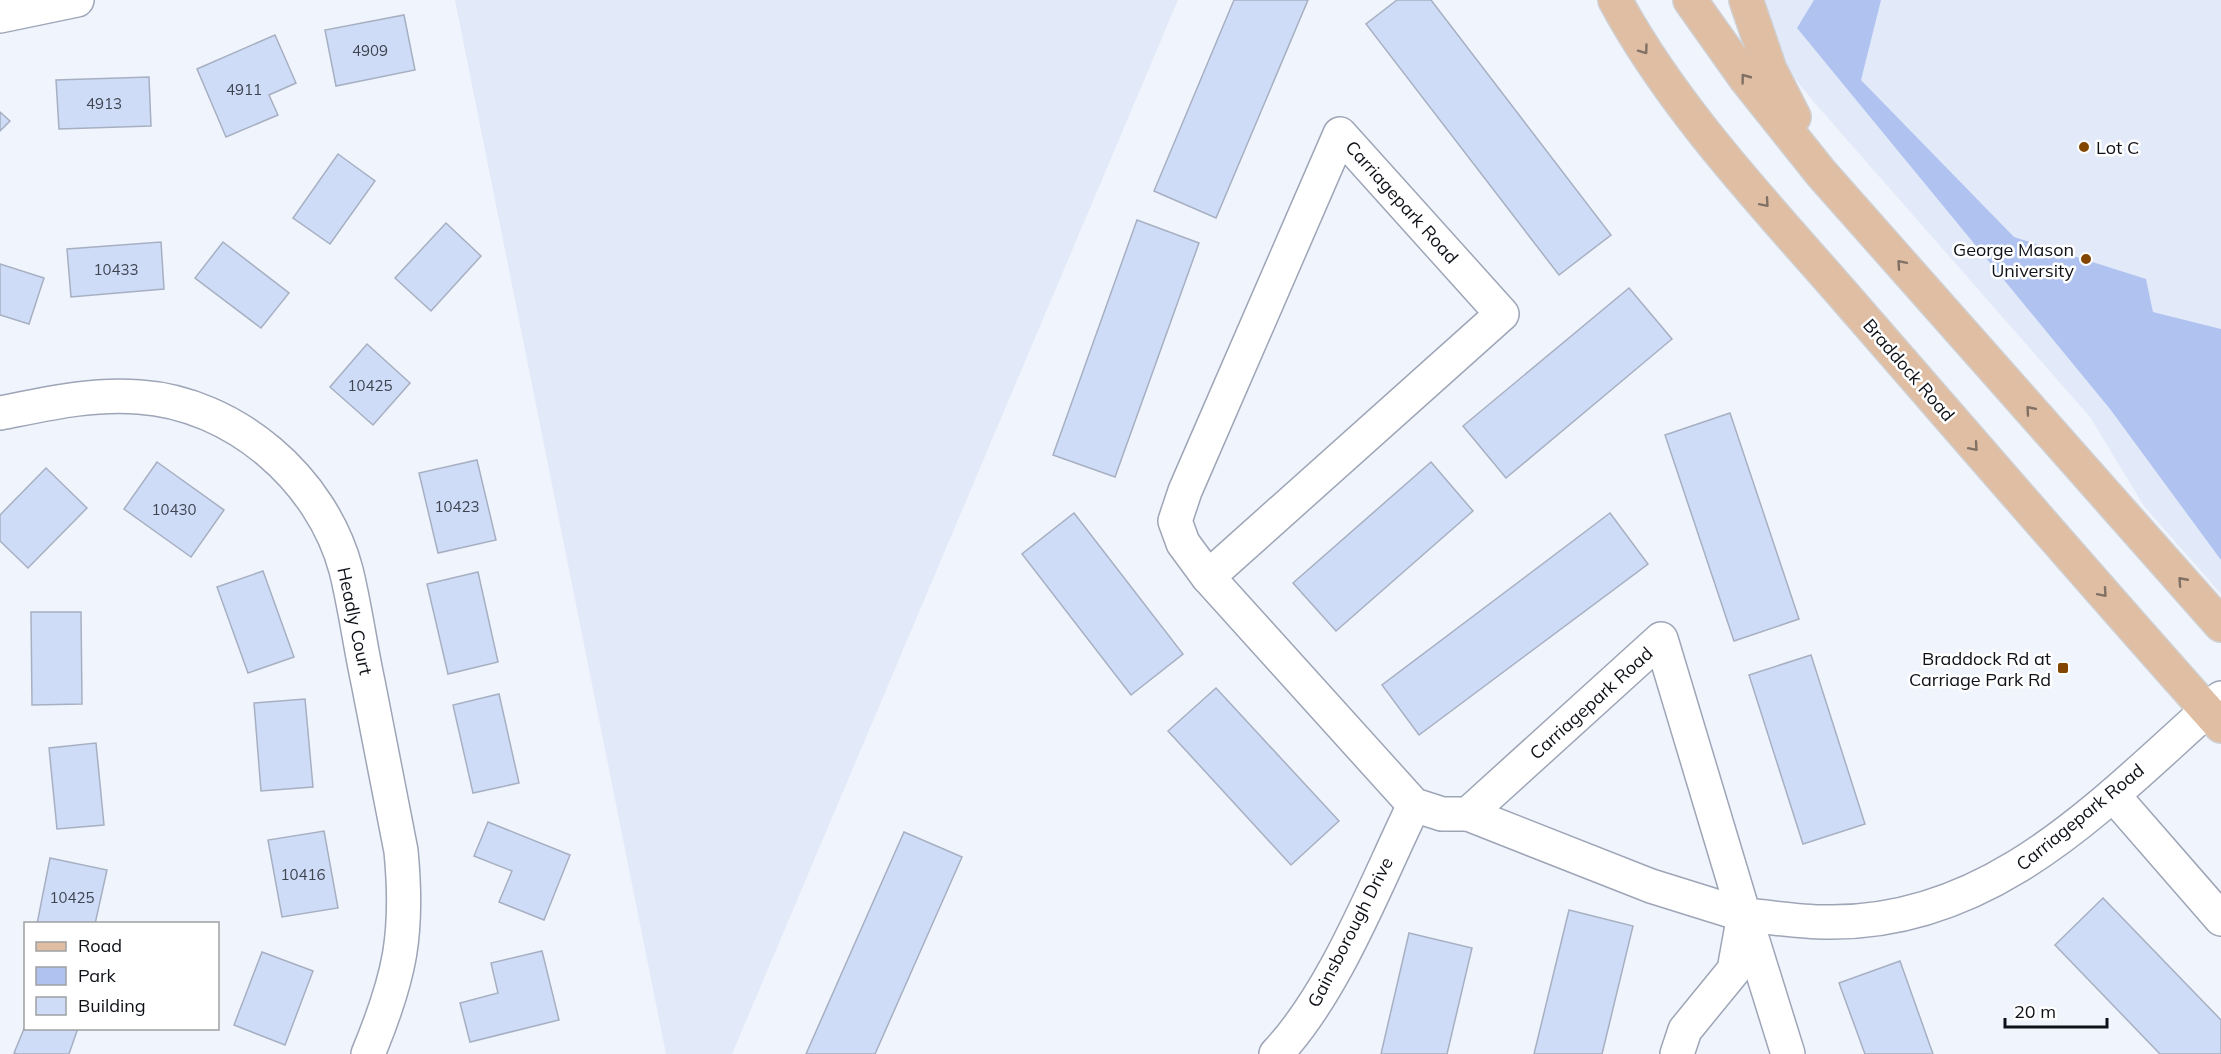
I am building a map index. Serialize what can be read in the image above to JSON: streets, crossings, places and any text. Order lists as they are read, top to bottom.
{
  "streets": {
    "main road": ["Braddock Road"],
    "street": ["Carriagepark Road", "Headly Court", "Gainsborough Drive"]
  },
  "crossings": [
    ["Carriagepark Road", "Braddock Road"],
    ["Carriagepark Road", "Gainsborough Drive"]
  ],
  "places": {
    "other": ["Lot C", "George Mason University"],
    "transit": ["Braddock Rd at Carriage Park Rd"]
  },
  "house_numbers": [
    "4909",
    "4911",
    "4913",
    "10433",
    "10425",
    "10423",
    "10430",
    "10416",
    "10425"
  ],
  "legend": ["Road", "Park", "Building"],
  "scale_bar": "20 m"
}
